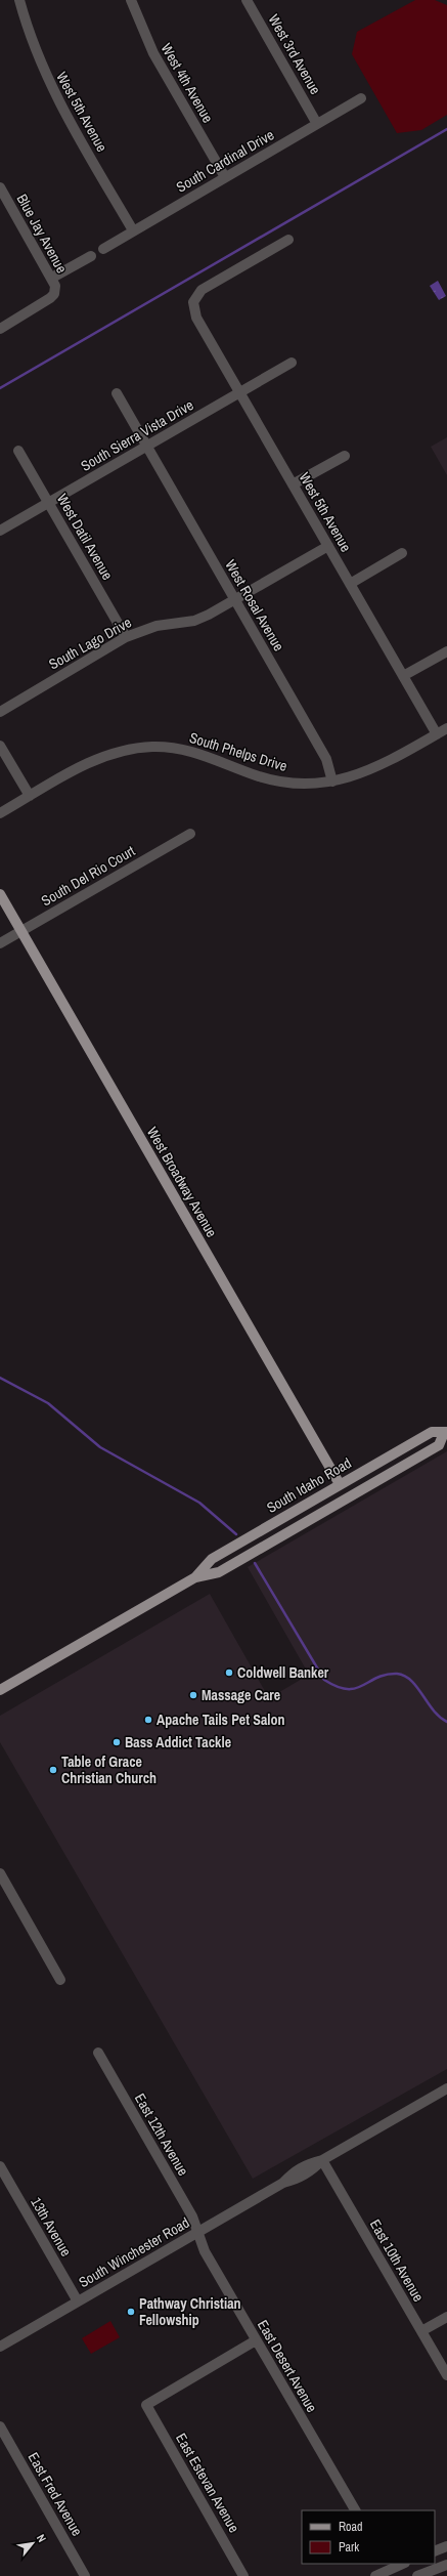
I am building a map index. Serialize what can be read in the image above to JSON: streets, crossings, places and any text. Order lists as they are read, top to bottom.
{
  "streets": {
    "main road": ["West Broadway Avenue", "South Idaho Road"],
    "street": [
      "West 3rd Avenue",
      "West 4th Avenue",
      "West 5th Avenue",
      "South Cardinal Drive",
      "Blue Jay Avenue",
      "South Sierra Vista Drive",
      "West Datil Avenue",
      "West Rosal Avenue",
      "South Lago Drive",
      "South Phelps Drive",
      "South Del Rio Court",
      "East 12th Avenue",
      "13th Avenue",
      "South Winchester Road",
      "East 10th Avenue",
      "East Desert Avenue",
      "East Estevan Avenue",
      "East Fred Avenue"
    ]
  },
  "crossings": [
    ["West 3rd Avenue", "South Cardinal Drive"],
    ["West 4th Avenue", "South Cardinal Drive"],
    ["West 5th Avenue", "South Cardinal Drive"],
    ["West 5th Avenue", "South Sierra Vista Drive"],
    ["West 5th Avenue", "South Lago Drive"],
    ["West 5th Avenue", "South Phelps Drive"],
    ["South Sierra Vista Drive", "West Datil Avenue"],
    ["South Sierra Vista Drive", "West Rosal Avenue"],
    ["West Datil Avenue", "South Lago Drive"],
    ["West Rosal Avenue", "South Lago Drive"],
    ["West Rosal Avenue", "South Phelps Drive"],
    ["South Del Rio Court", "West Broadway Avenue"],
    ["West Broadway Avenue", "South Idaho Road"],
    ["East 12th Avenue", "South Winchester Road"],
    ["East 12th Avenue", "East Desert Avenue"],
    ["13th Avenue", "South Winchester Road"],
    ["South Winchester Road", "East 10th Avenue"],
    ["South Winchester Road", "East Desert Avenue"],
    ["East Desert Avenue", "East Estevan Avenue"]
  ],
  "places": [
    "Coldwell Banker",
    "Massage Care",
    "Apache Tails Pet Salon",
    "Bass Addict Tackle",
    "Table of Grace Christian Church",
    "Pathway Christian Fellowship"
  ],
  "legend": ["Road", "Park"],
  "north": "top right"
}
